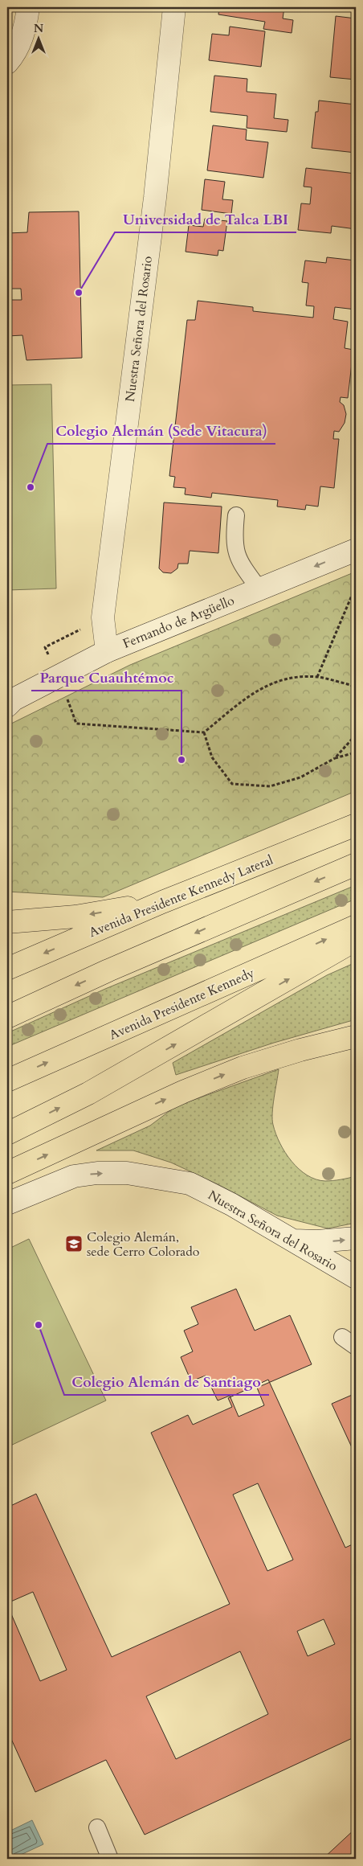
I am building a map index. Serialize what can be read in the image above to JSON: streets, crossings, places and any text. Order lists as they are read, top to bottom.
{
  "streets": {
    "main road": ["Avenida Presidente Kennedy Lateral", "Avenida Presidente Kennedy"],
    "street": ["Nuestra Señora del Rosario", "Fernando de Argüello"]
  },
  "crossings": [
    ["Nuestra Señora del Rosario", "Fernando de Argüello"]
  ],
  "places": {
    "other": [
      "Universidad de Talca LBI",
      "Colegio Alemán (Sede Vitacura)",
      "Parque Cuauhtémoc",
      "Colegio Alemán de Santiago"
    ],
    "school or university": ["Colegio Alemán, sede Cerro Colorado"]
  },
  "north": "top"
}
